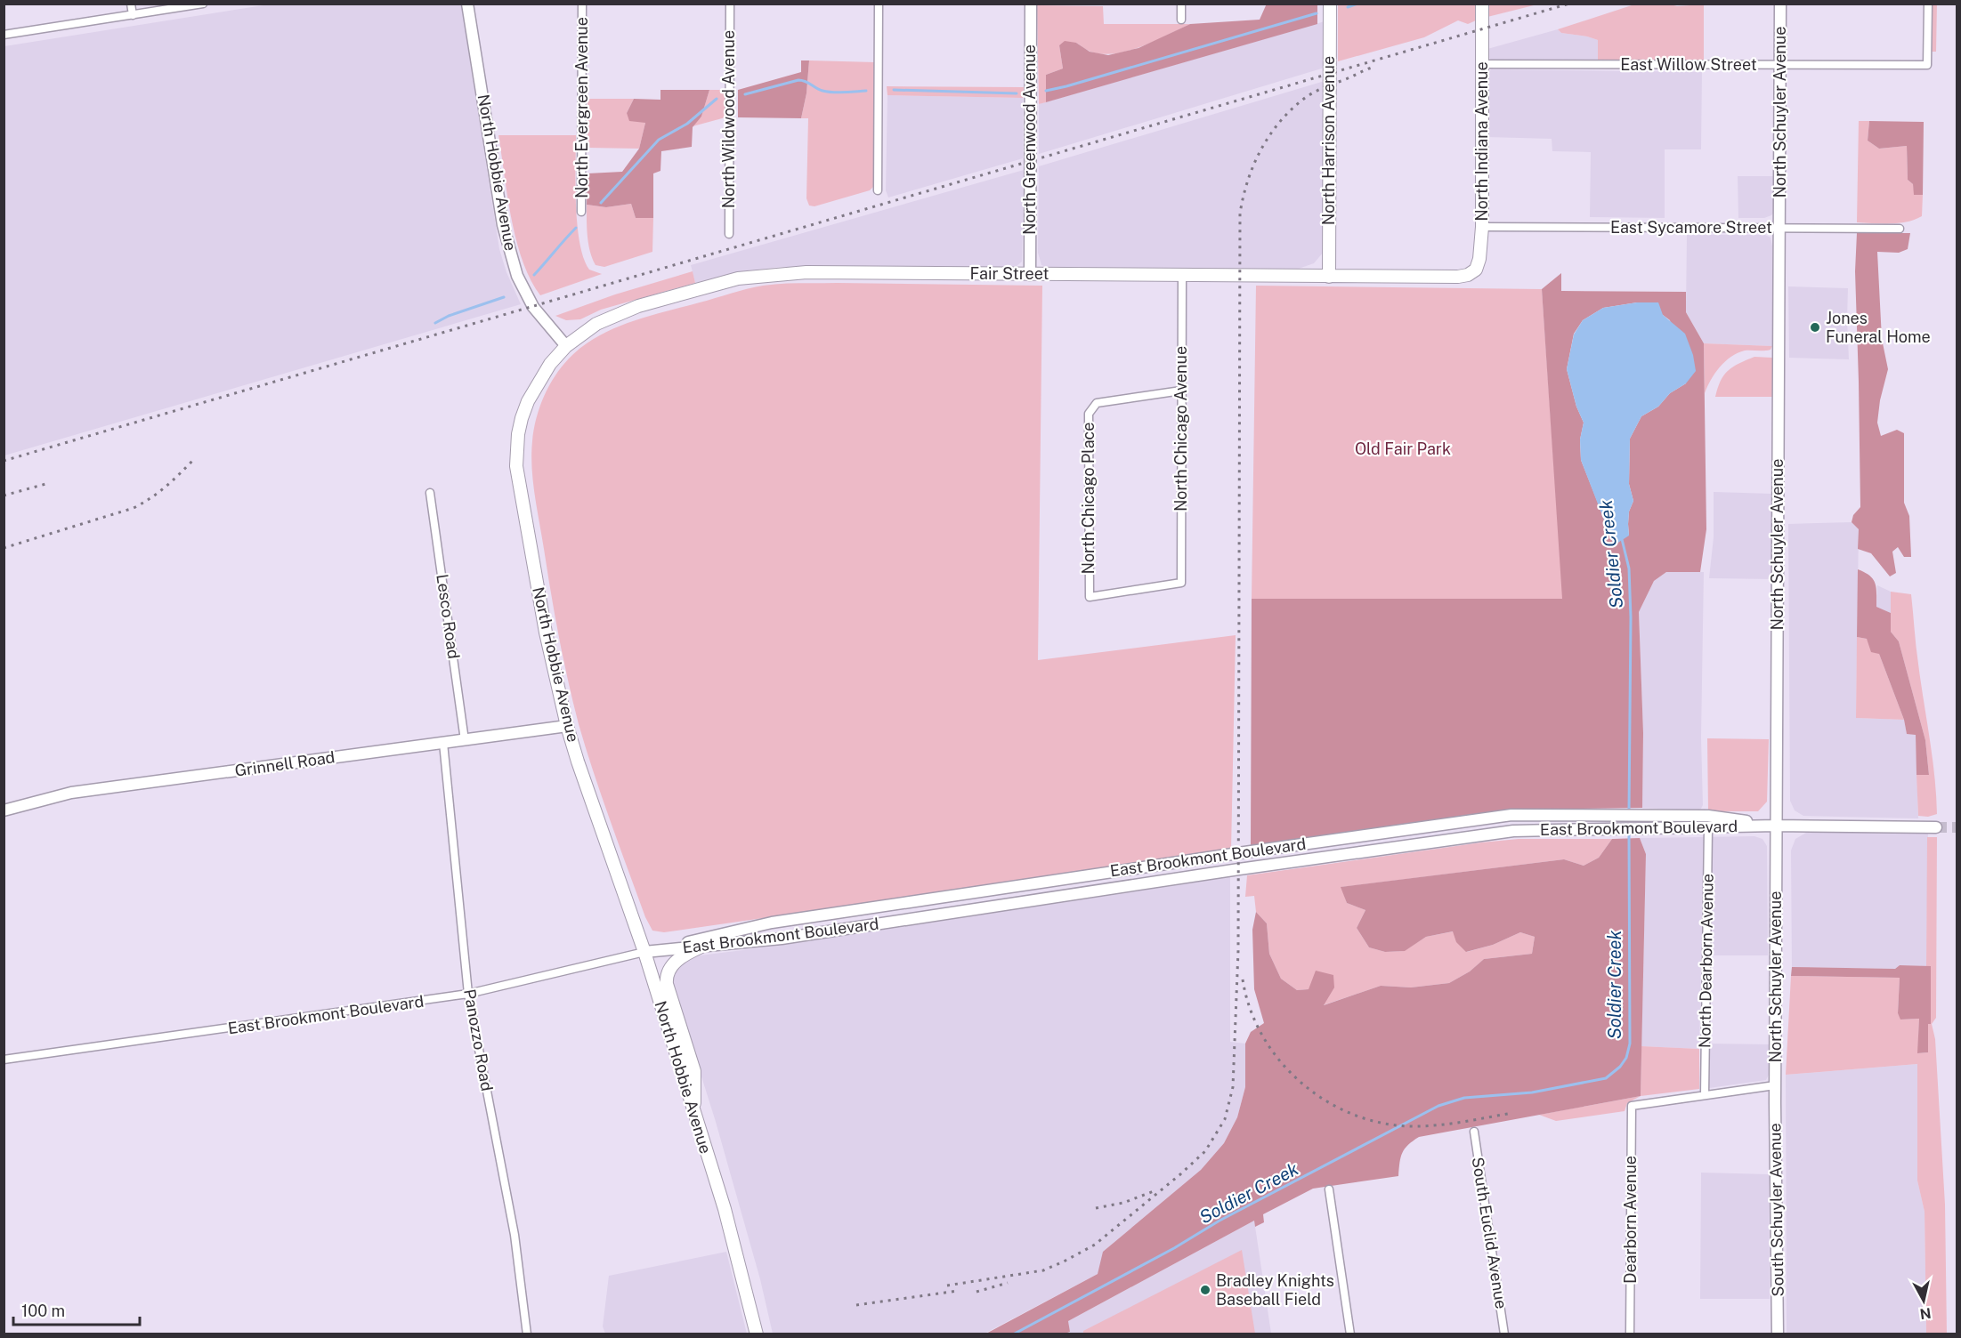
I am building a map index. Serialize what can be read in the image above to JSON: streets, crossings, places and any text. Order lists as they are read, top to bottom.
{
  "streets": {
    "main road": [
      "North Schuyler Avenue",
      "North Greenwood Avenue",
      "North Harrison Avenue",
      "North Indiana Avenue",
      "North Hobbie Avenue",
      "Fair Street",
      "Grinnell Road",
      "East Brookmont Boulevard",
      "South Schuyler Avenue"
    ],
    "street": [
      "East Willow Street",
      "North Evergreen Avenue",
      "North Wildwood Avenue",
      "East Sycamore Street",
      "North Chicago Avenue",
      "North Chicago Place",
      "Lesco Road",
      "North Dearborn Avenue",
      "Panozzo Road",
      "Dearborn Avenue",
      "South Euclid Avenue"
    ]
  },
  "crossings": [
    ["East Willow Street", "North Schuyler Avenue"],
    ["East Willow Street", "North Indiana Avenue"],
    ["North Schuyler Avenue", "East Sycamore Street"],
    ["North Schuyler Avenue", "East Brookmont Boulevard"],
    ["North Schuyler Avenue", "South Schuyler Avenue"],
    ["North Greenwood Avenue", "Fair Street"],
    ["North Harrison Avenue", "Fair Street"],
    ["North Indiana Avenue", "East Sycamore Street"],
    ["North Indiana Avenue", "Fair Street"],
    ["North Hobbie Avenue", "Fair Street"],
    ["North Hobbie Avenue", "Grinnell Road"],
    ["North Hobbie Avenue", "East Brookmont Boulevard"],
    ["Fair Street", "North Chicago Avenue"],
    ["North Chicago Avenue", "North Chicago Place"],
    ["Lesco Road", "Grinnell Road"],
    ["Grinnell Road", "Panozzo Road"],
    ["East Brookmont Boulevard", "North Dearborn Avenue"],
    ["East Brookmont Boulevard", "Panozzo Road"],
    ["North Dearborn Avenue", "Dearborn Avenue"]
  ],
  "water": ["Soldier Creek"],
  "parks": ["Old Fair Park"],
  "places": ["Jones Funeral Home", "Bradley Knights Baseball Field"],
  "scale_bar": "100 m",
  "north": "bottom"
}
